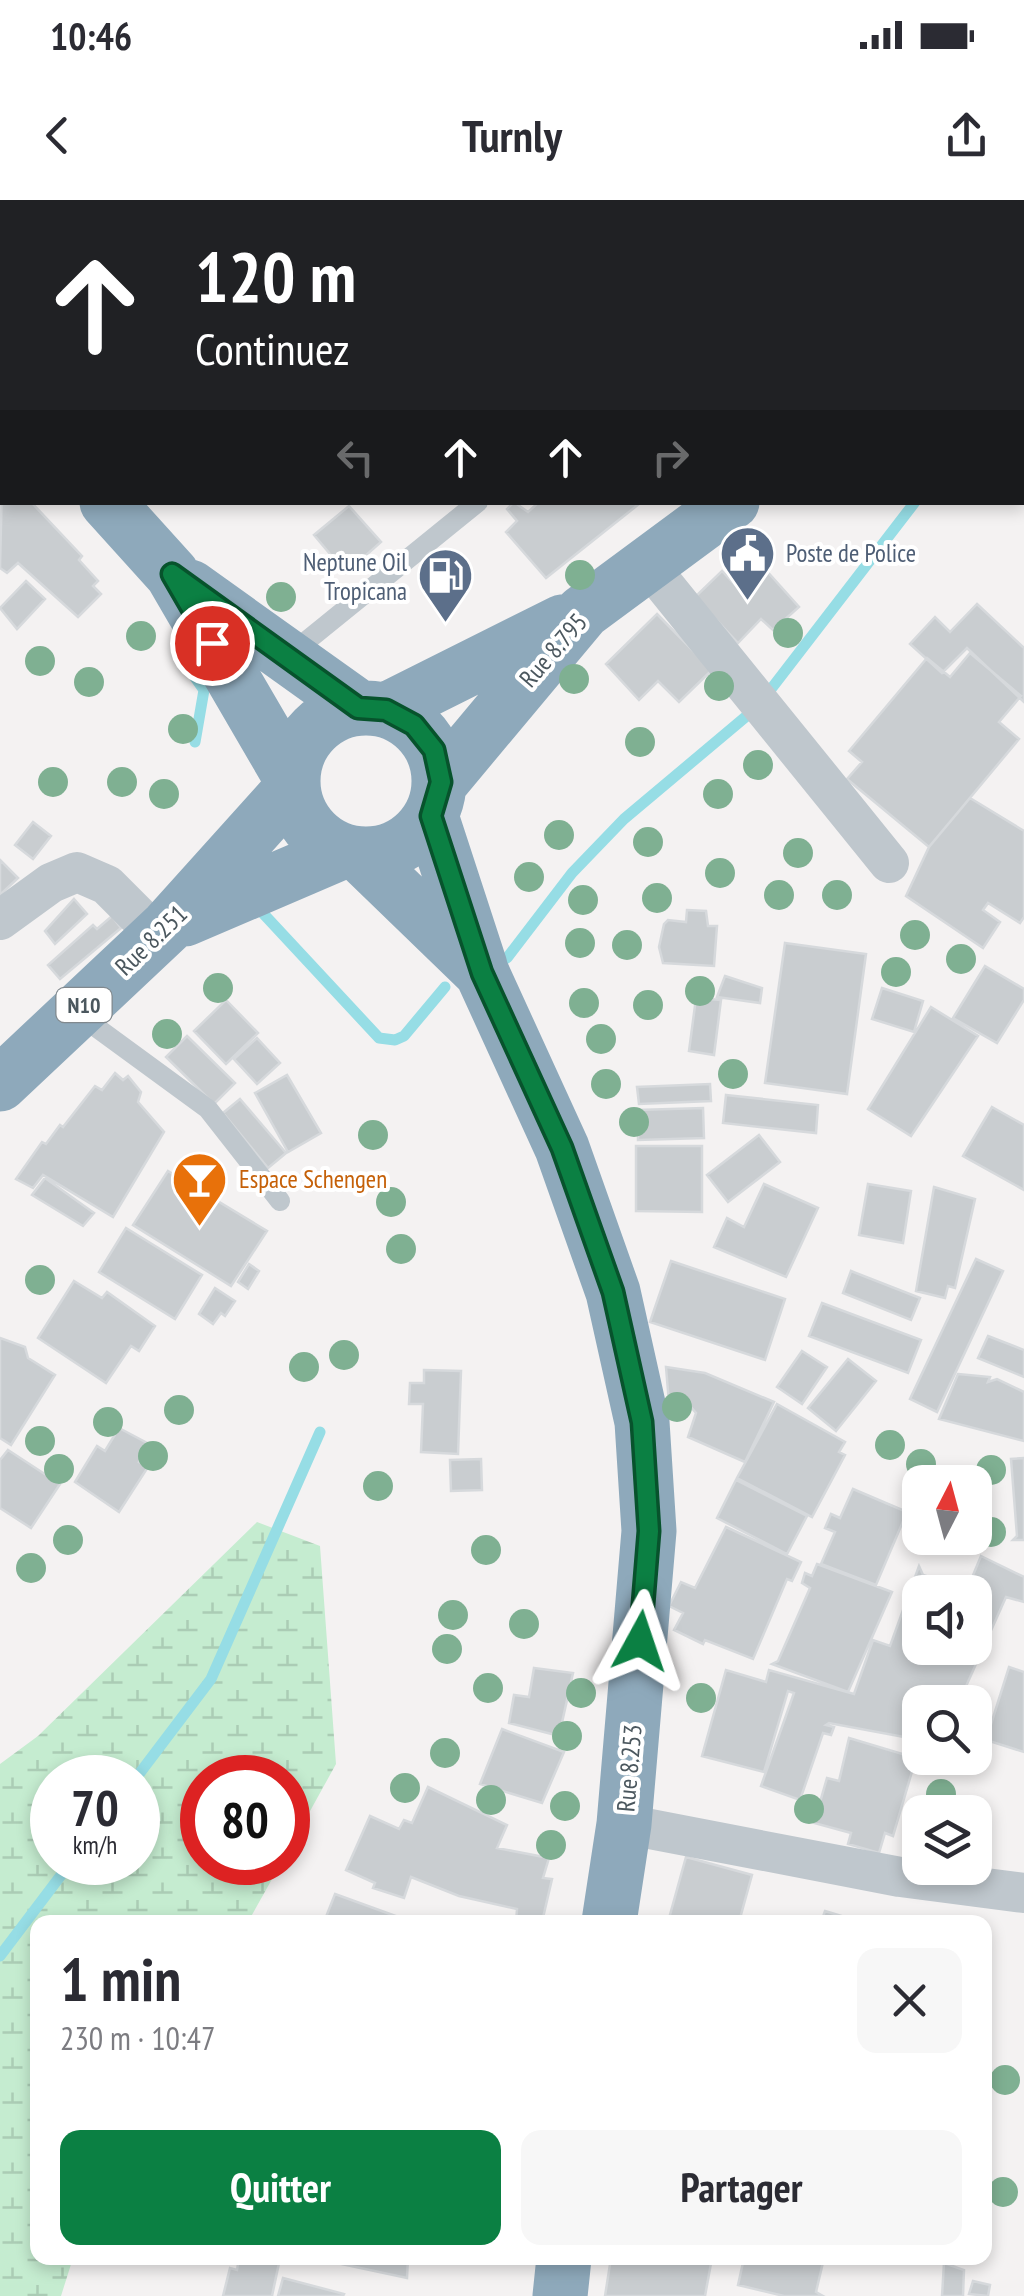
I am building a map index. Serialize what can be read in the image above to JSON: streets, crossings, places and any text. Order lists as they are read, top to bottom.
{
  "streets": {
    "highway": [
      "Rue 8.795",
      "Rue 8.251",
      "N10",
      "Rue 8.253"
    ]
  },
  "crossings": [
    ["Rue 8.795", "Rue 8.251"],
    ["Rue 8.795", "N10"],
    ["Rue 8.795", "Rue 8.253"],
    ["Rue 8.251", "N10"],
    ["Rue 8.251", "Rue 8.253"],
    ["N10", "Rue 8.253"]
  ],
  "places": {
    "public building": ["Poste de Police"],
    "fuel station": ["Neptune Oil Tropicana"],
    "bar": ["Espace Schengen"]
  },
  "north": "top",
  "page": {
    "status": "10:46",
    "header": "Turnly",
    "turn": ["120 m", "Continuez"],
    "speed": "70 km/h",
    "limit": "80",
    "heading": ["1 min", "230 m · 10:47"],
    "buttons": ["Quitter", "Partager"]
  }
}
